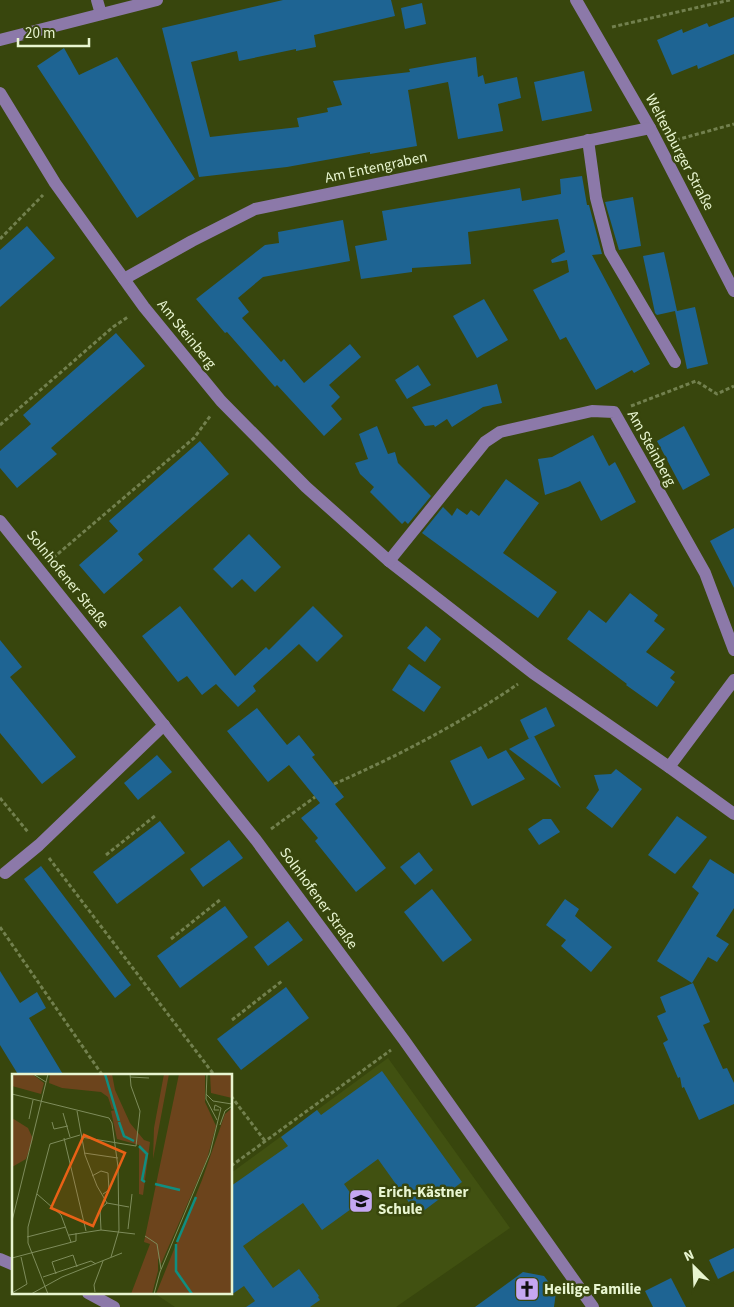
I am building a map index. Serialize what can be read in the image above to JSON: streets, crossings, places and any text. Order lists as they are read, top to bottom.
{
  "streets": {
    "street": [
      "Weltenburger Straße",
      "Am Entengraben",
      "Am Steinberg",
      "Solnhofener Straße"
    ]
  },
  "crossings": [
    ["Weltenburger Straße", "Am Entengraben"],
    ["Am Entengraben", "Am Steinberg"]
  ],
  "places": {
    "school or university": ["Erich-Kästner Schule"],
    "church": ["Heilige Familie"]
  },
  "scale_bar": "20 m",
  "north": "top left"
}
